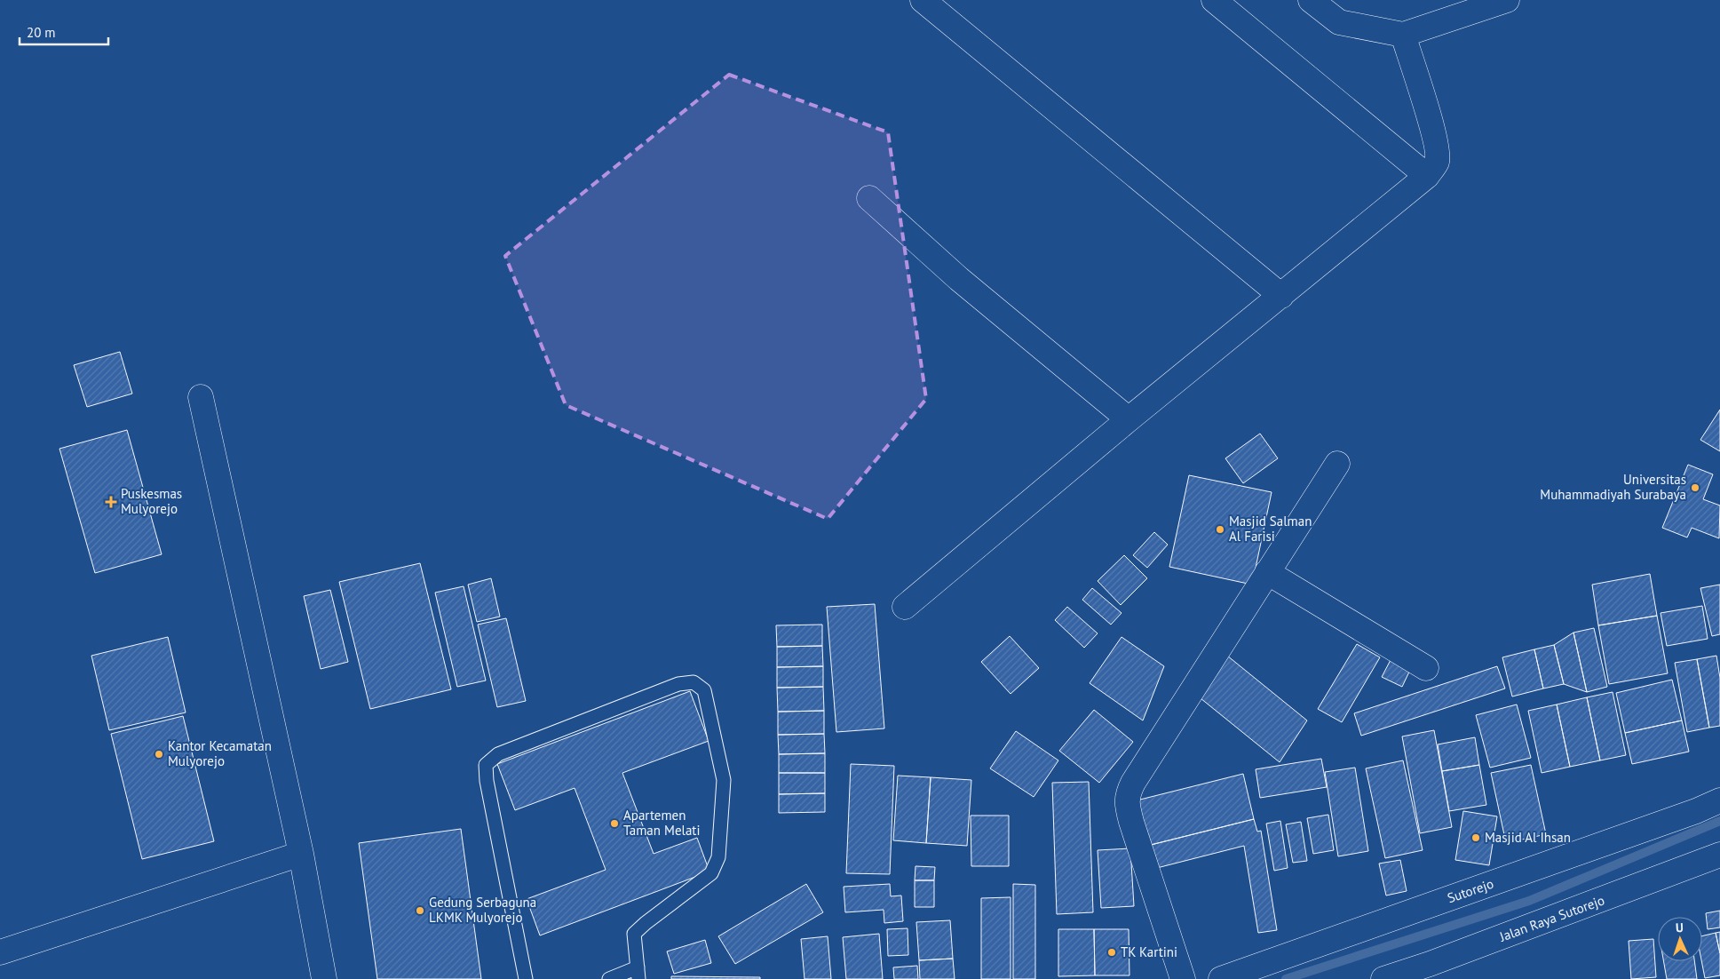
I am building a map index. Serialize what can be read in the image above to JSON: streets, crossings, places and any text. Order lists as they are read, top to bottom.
{
  "streets": {
    "street": ["Sutorejo", "Jalan Raya Sutorejo"]
  },
  "places": {
    "other": [
      "Universitas Muhammadiyah Surabaya",
      "Masjid Salman Al Farisi",
      "Kantor Kecamatan Mulyorejo",
      "Apartemen Taman Melati",
      "Masjid Al Ihsan",
      "Gedung Serbaguna LKMK Mulyorejo",
      "TK Kartini"
    ],
    "health": ["Puskesmas Mulyorejo"]
  },
  "scale_bar": "20 m",
  "north": "top"
}
